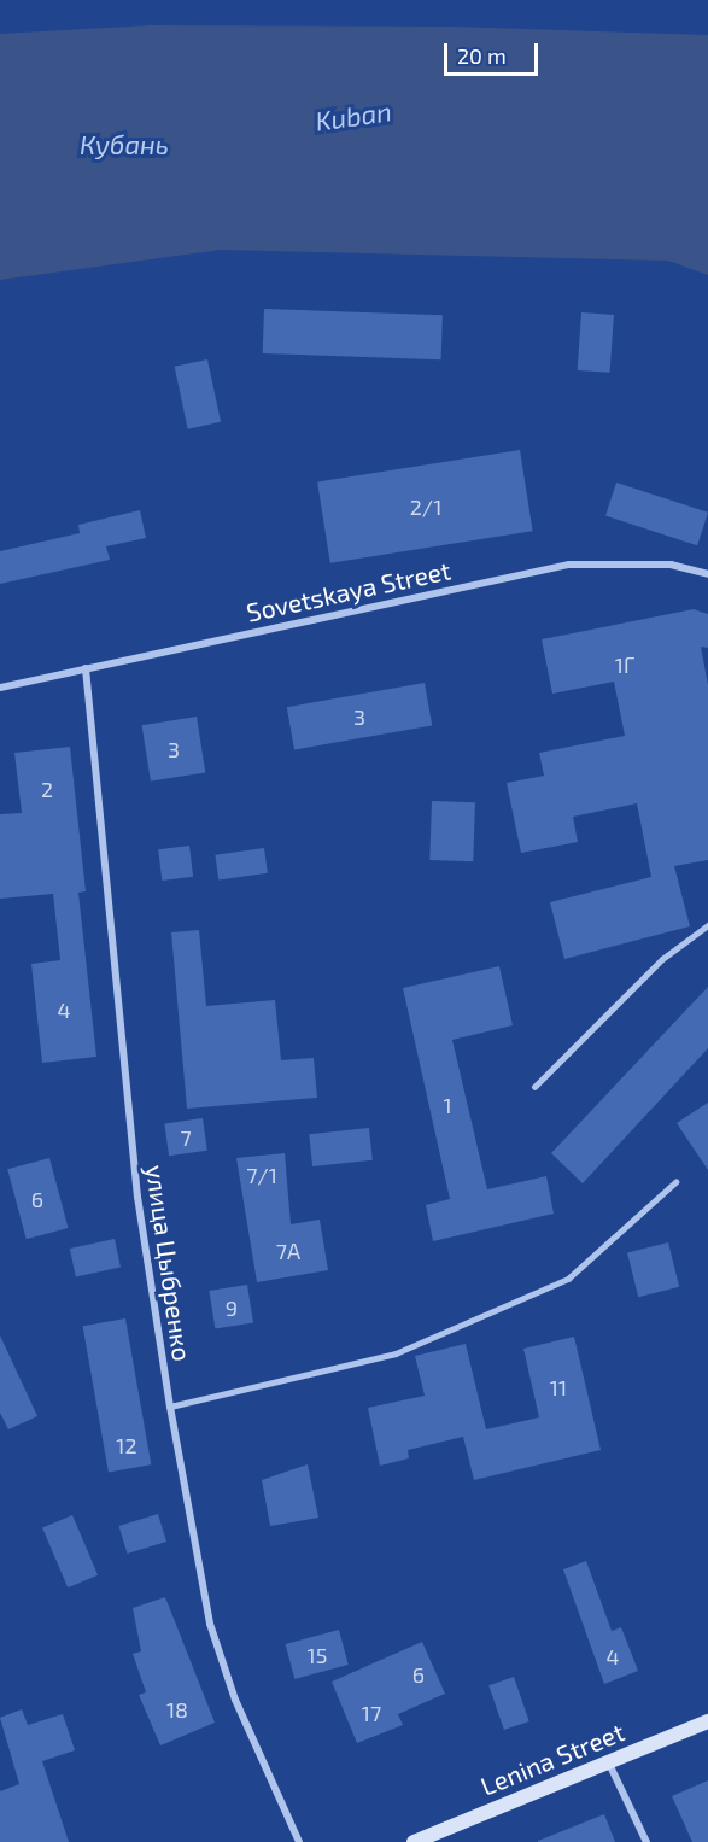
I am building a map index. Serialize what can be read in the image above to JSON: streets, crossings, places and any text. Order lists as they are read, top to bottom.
{
  "streets": {
    "main road": ["Lenina Street"],
    "street": ["Sovetskaya Street", "улица Цыбренко"]
  },
  "crossings": [
    ["Sovetskaya Street", "улица Цыбренко"]
  ],
  "water": ["Kuban", "Кубань"],
  "house_numbers": [
    "2/1",
    "1Г",
    "3",
    "3",
    "2",
    "4",
    "1",
    "7",
    "7/1",
    "6",
    "7А",
    "9",
    "11",
    "12",
    "15",
    "4",
    "6",
    "18",
    "17"
  ],
  "scale_bar": "20 m"
}
